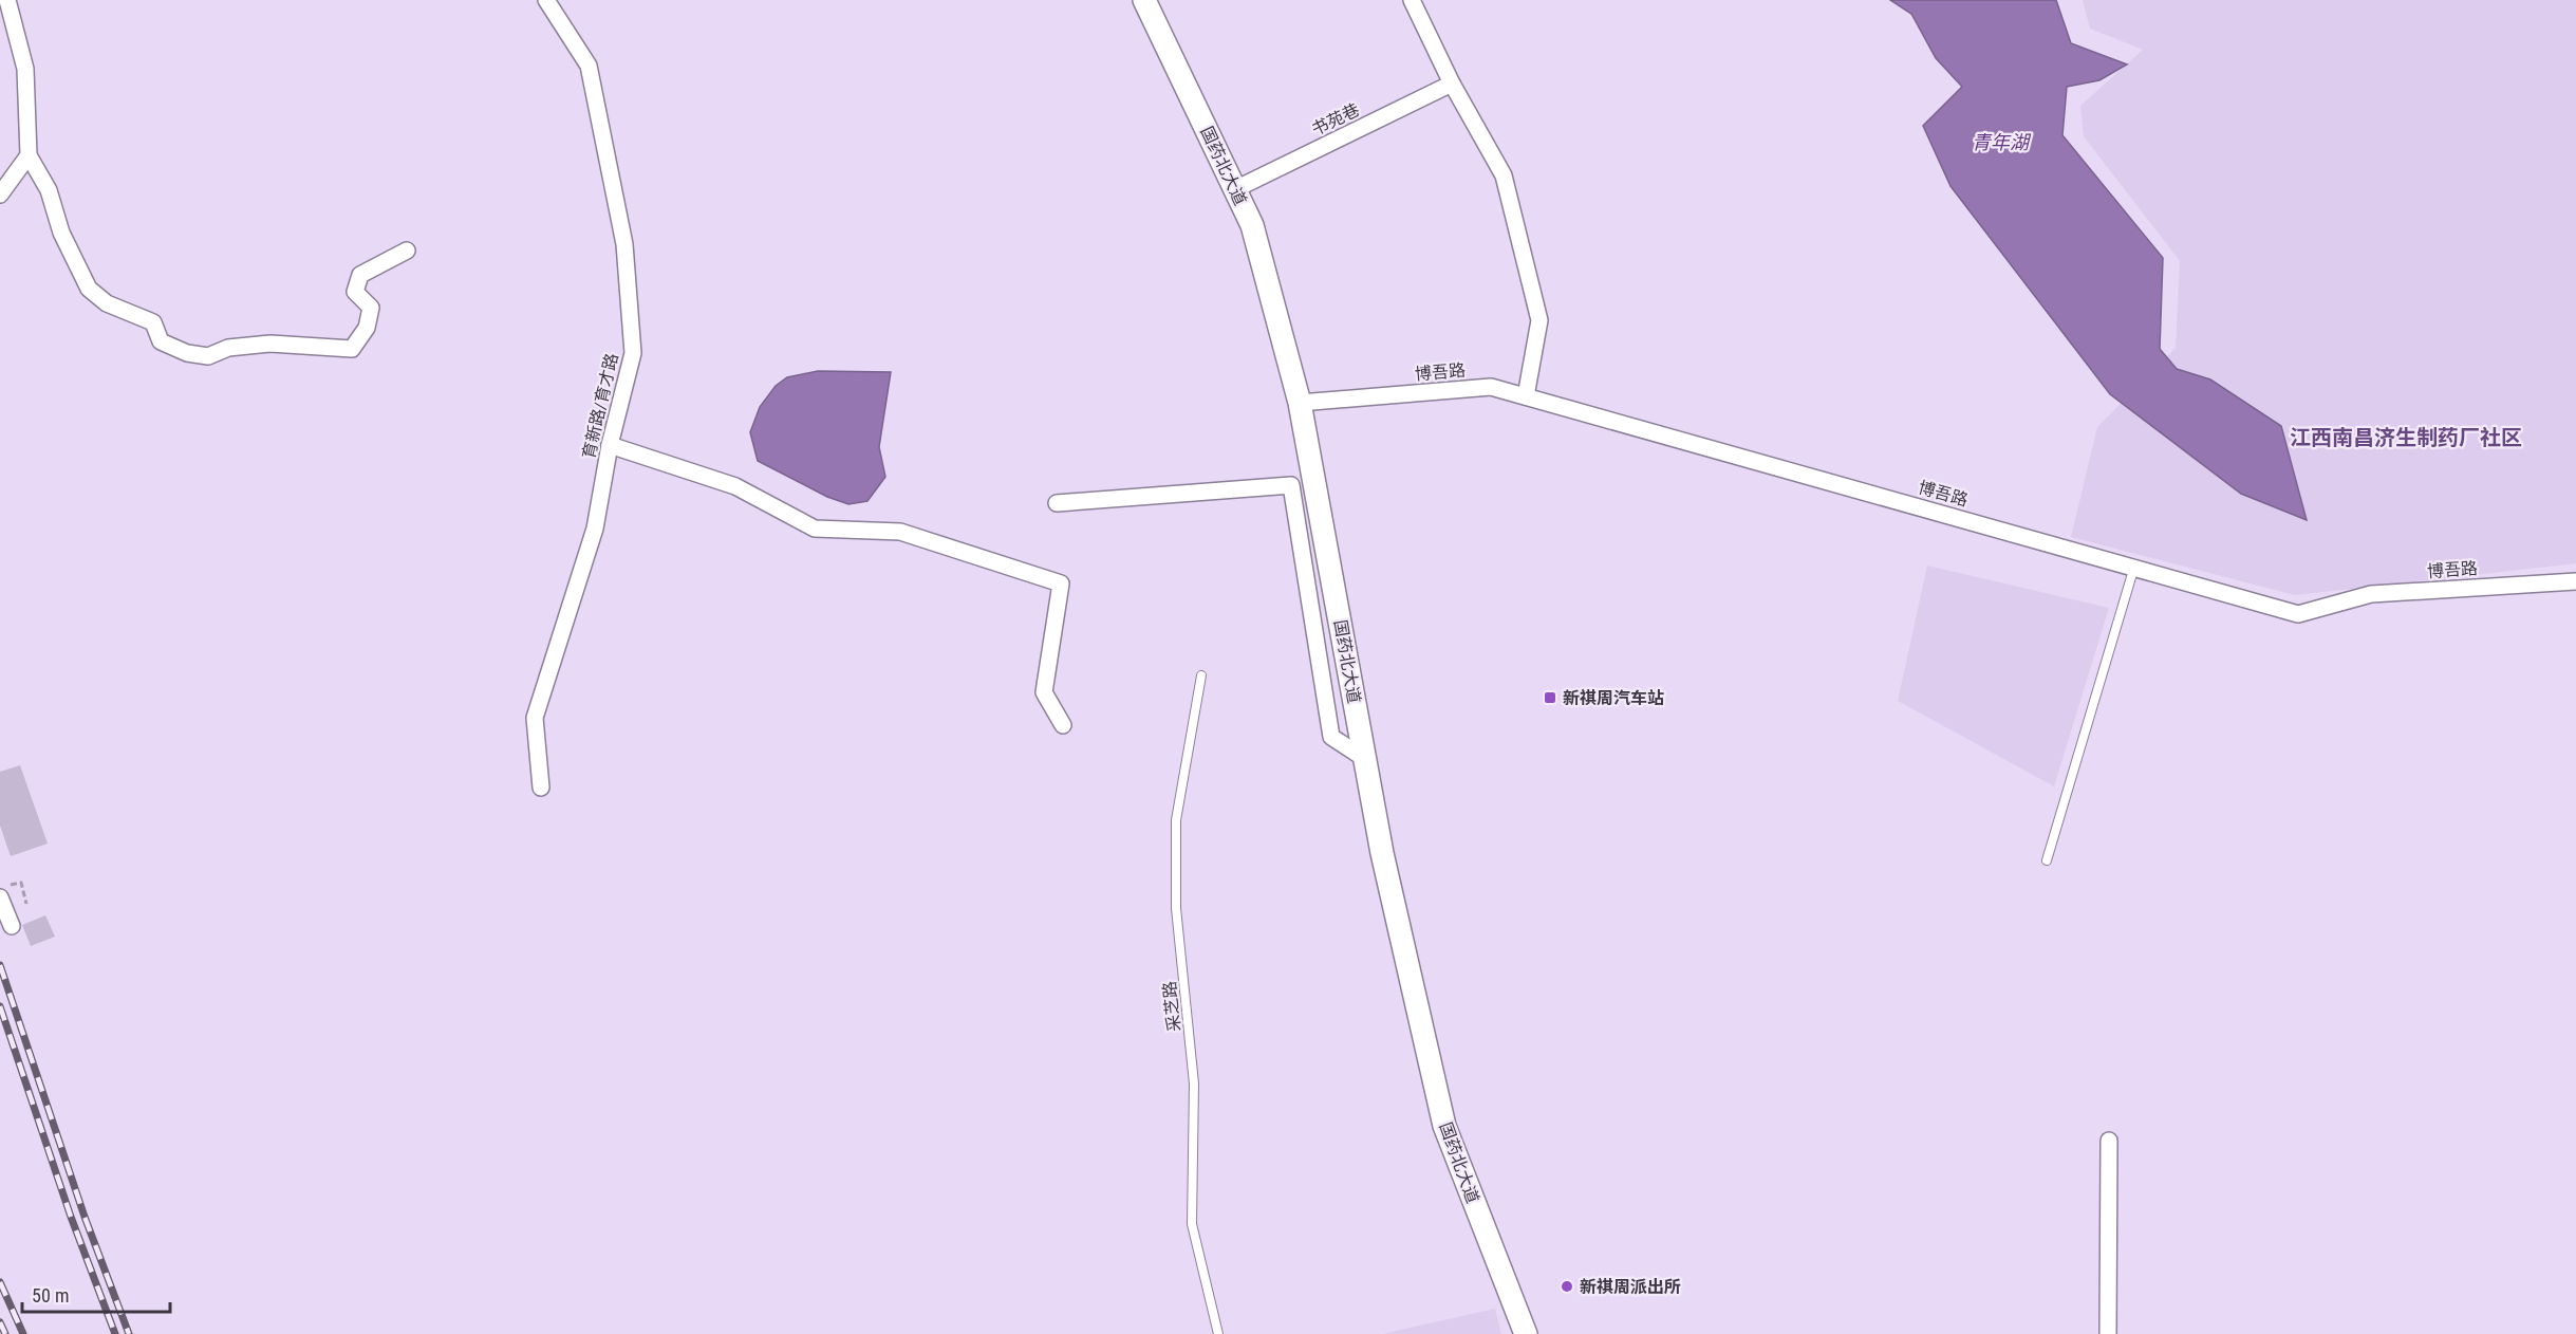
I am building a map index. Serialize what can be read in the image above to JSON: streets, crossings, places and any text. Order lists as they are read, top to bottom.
{
  "streets": {
    "main road": ["国药北大道"],
    "street": ["书苑巷", "博吾路", "育新路/育才路"],
    "lane": ["采芝路"]
  },
  "crossings": [
    ["书苑巷", "国药北大道"],
    ["国药北大道", "博吾路"]
  ],
  "districts": ["江西南昌济生制药厂社区"],
  "water": ["青年湖"],
  "places": {
    "transit": ["新祺周汽车站"],
    "other": ["新祺周派出所"]
  },
  "scale_bar": "50 m"
}
